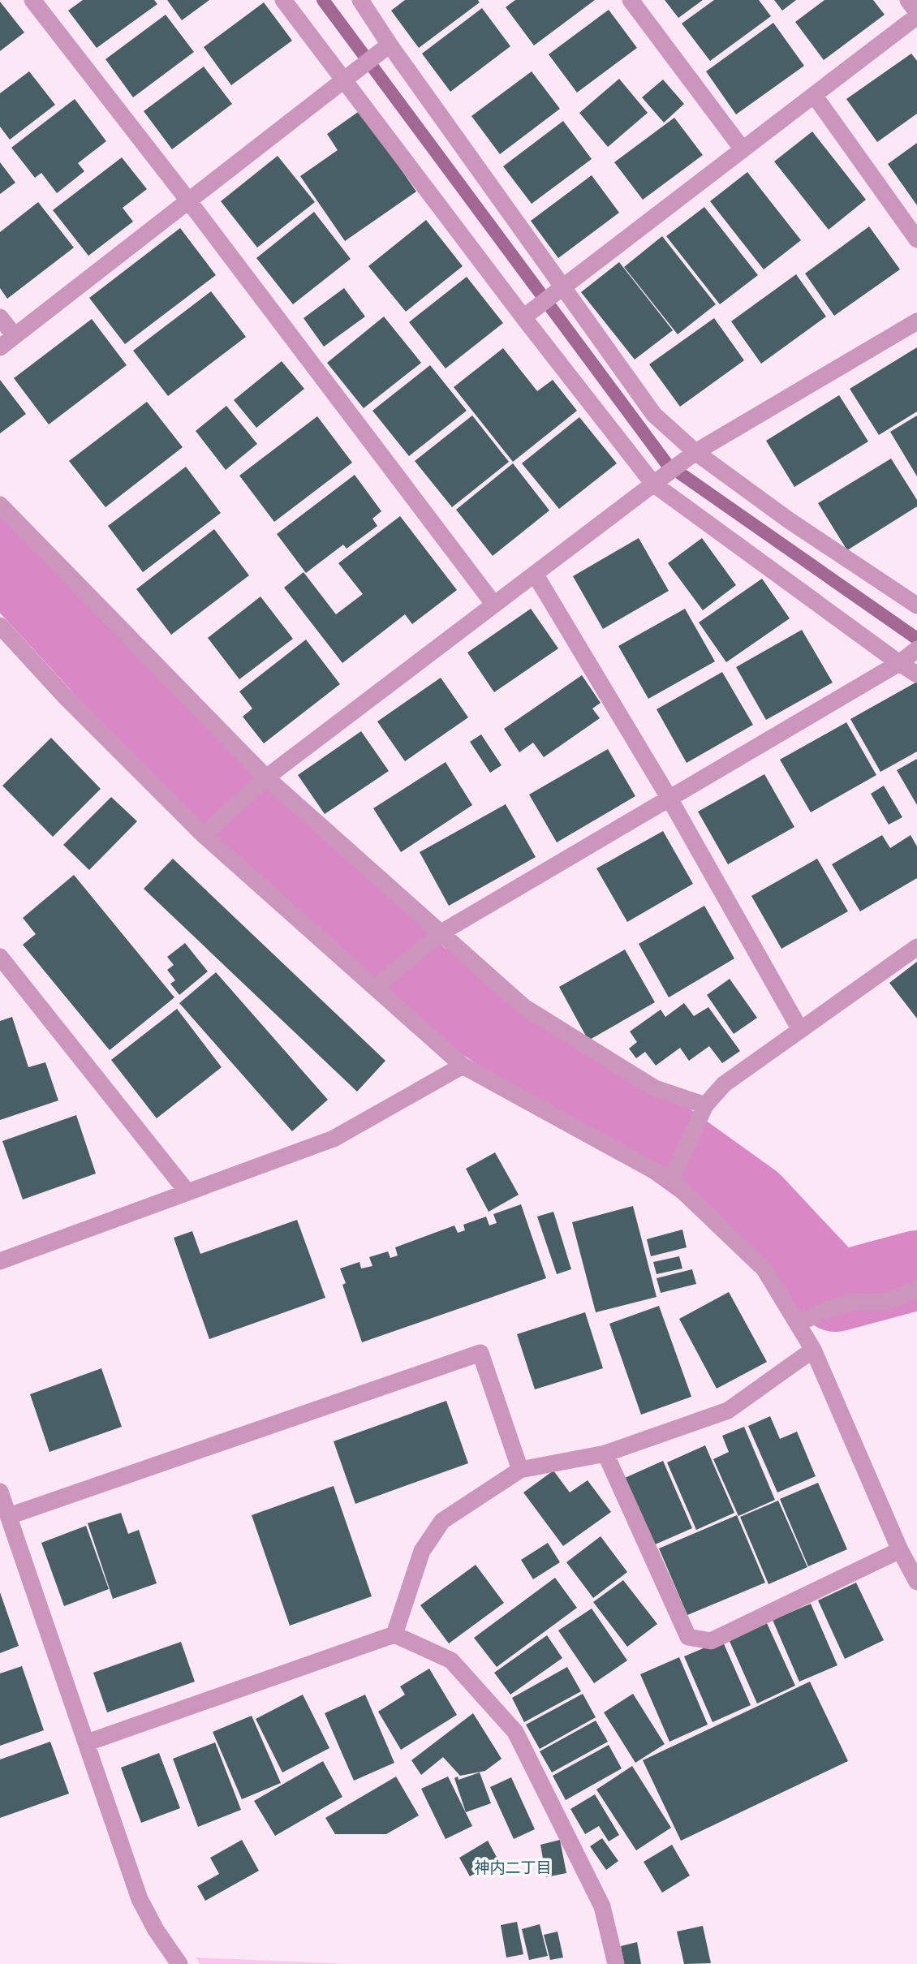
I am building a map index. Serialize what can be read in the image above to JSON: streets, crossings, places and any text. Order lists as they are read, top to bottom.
{
  "districts": ["神内二丁目"]
}
